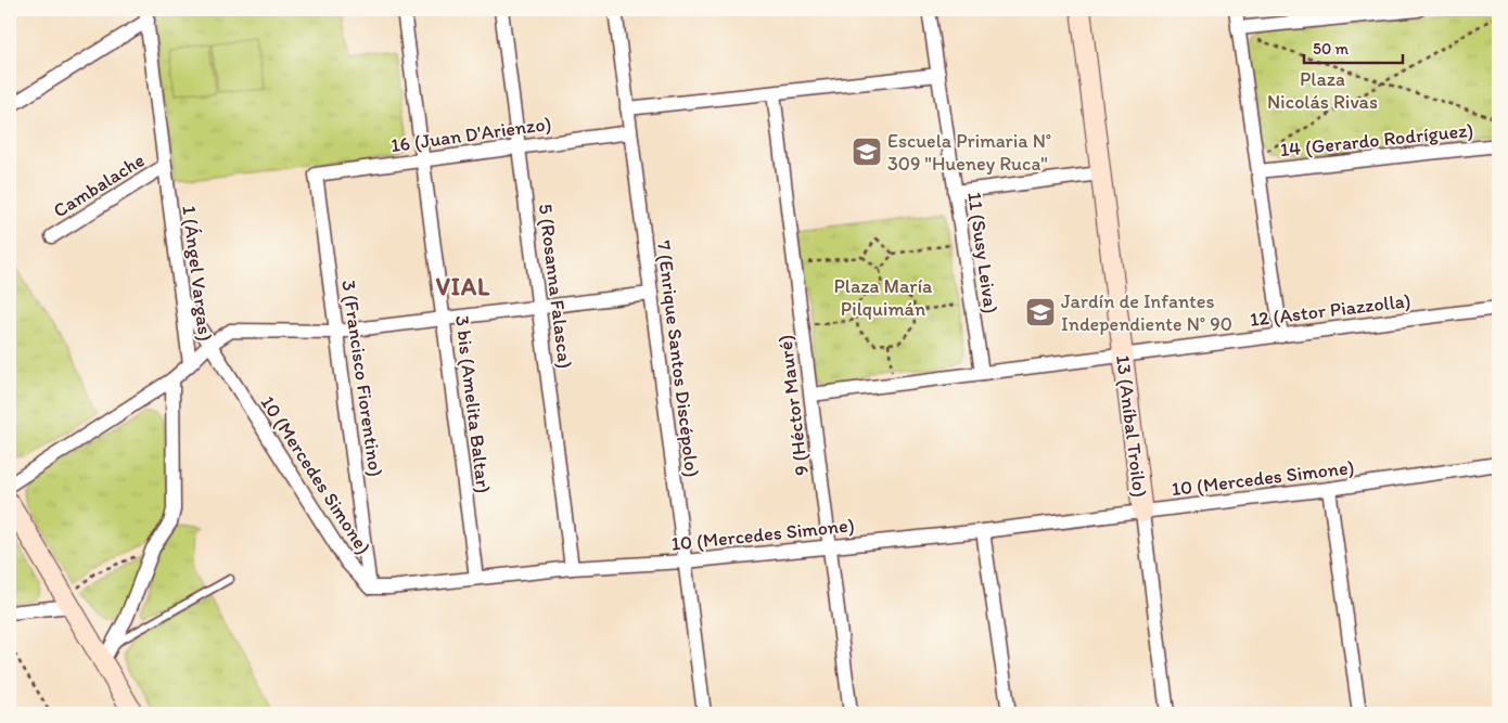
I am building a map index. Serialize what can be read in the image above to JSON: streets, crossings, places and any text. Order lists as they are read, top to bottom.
{
  "streets": {
    "street": [
      "16 (Juan D'Arienzo)",
      "14 (Gerardo Rodríguez)",
      "Cambalache",
      "11 (Susy Leiva)",
      "1 (Ángel Vargas)",
      "5 (Rosanna Falasca)",
      "12 (Astor Piazzolla)",
      "7 (Enrique Santos Discépolo)",
      "3 (Francisco Fiorentino)",
      "3 bis (Amelita Baltar)",
      "9 (Héctor Mauré)",
      "13 (Aníbal Troilo)",
      "10 (Mercedes Simone)"
    ]
  },
  "crossings": [
    ["16 (Juan D'Arienzo)", "5 (Rosanna Falasca)"],
    ["16 (Juan D'Arienzo)", "7 (Enrique Santos Discépolo)"],
    ["16 (Juan D'Arienzo)", "3 (Francisco Fiorentino)"],
    ["16 (Juan D'Arienzo)", "3 bis (Amelita Baltar)"],
    ["Cambalache", "1 (Ángel Vargas)"],
    ["11 (Susy Leiva)", "12 (Astor Piazzolla)"],
    ["1 (Ángel Vargas)", "10 (Mercedes Simone)"],
    ["5 (Rosanna Falasca)", "10 (Mercedes Simone)"],
    ["12 (Astor Piazzolla)", "9 (Héctor Mauré)"],
    ["12 (Astor Piazzolla)", "13 (Aníbal Troilo)"],
    ["7 (Enrique Santos Discépolo)", "10 (Mercedes Simone)"],
    ["3 (Francisco Fiorentino)", "10 (Mercedes Simone)"],
    ["3 bis (Amelita Baltar)", "10 (Mercedes Simone)"],
    ["9 (Héctor Mauré)", "10 (Mercedes Simone)"],
    ["13 (Aníbal Troilo)", "10 (Mercedes Simone)"]
  ],
  "districts": ["VIAL"],
  "parks": ["Plaza Nicolás Rivas", "Plaza María Pilquimán"],
  "places": {
    "school or university": ["Escuela Primaria N° 309 \"Hueney Ruca\"", "Jardín de Infantes Independiente N° 90"]
  },
  "scale_bar": "50 m"
}
